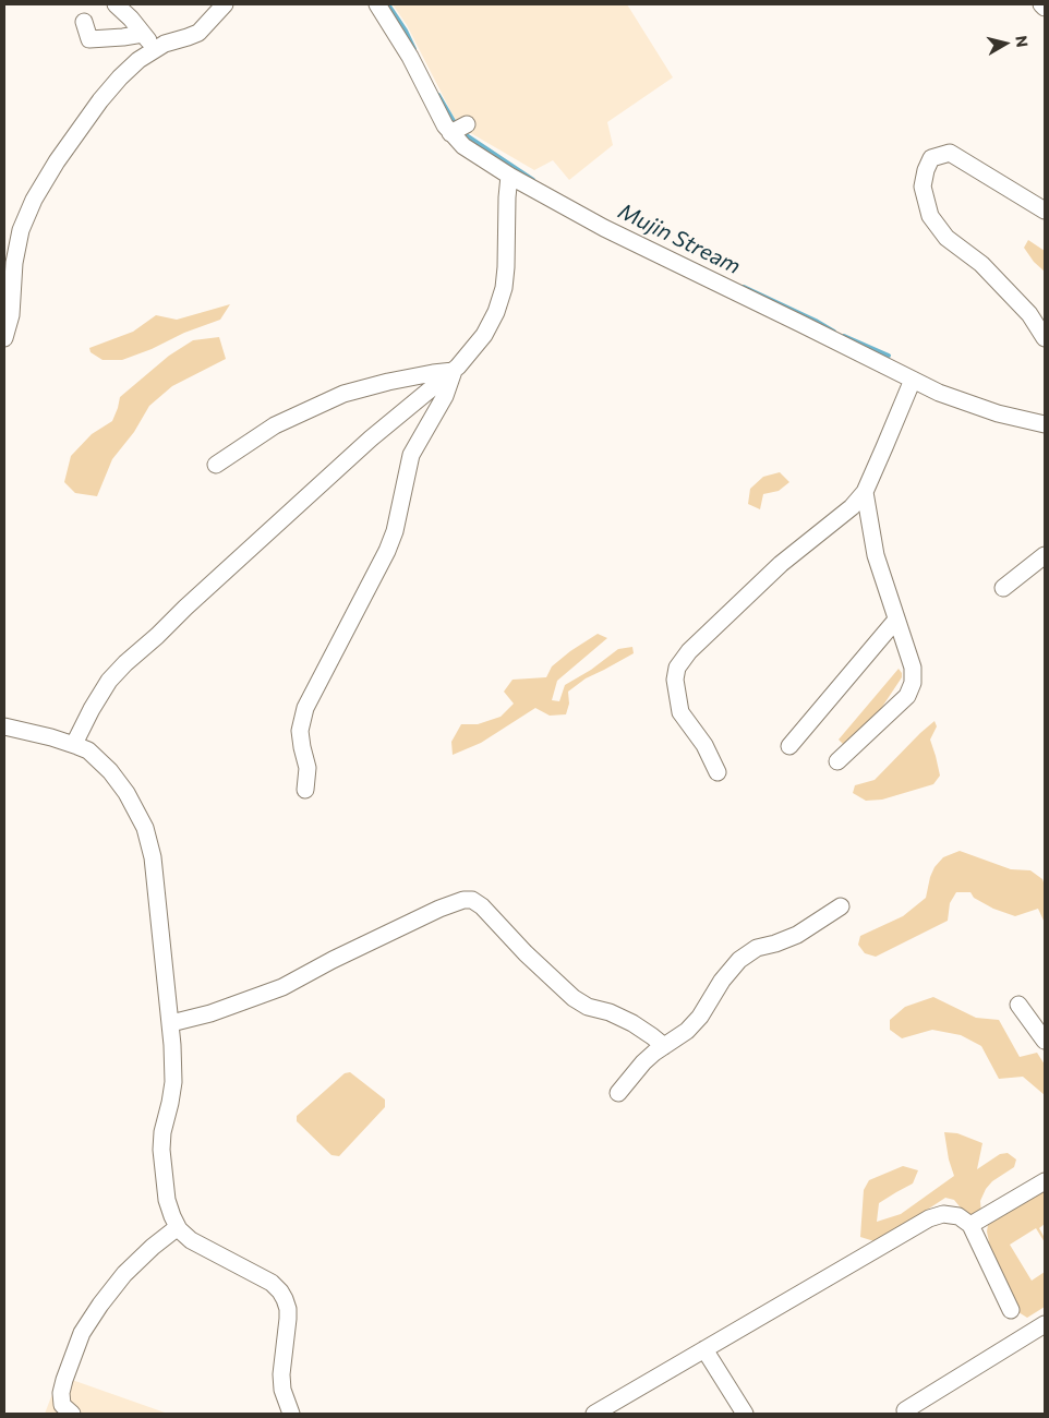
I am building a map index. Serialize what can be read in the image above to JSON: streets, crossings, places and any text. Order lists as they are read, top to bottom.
{
  "water": ["Mujin Stream"],
  "north": "right"
}
